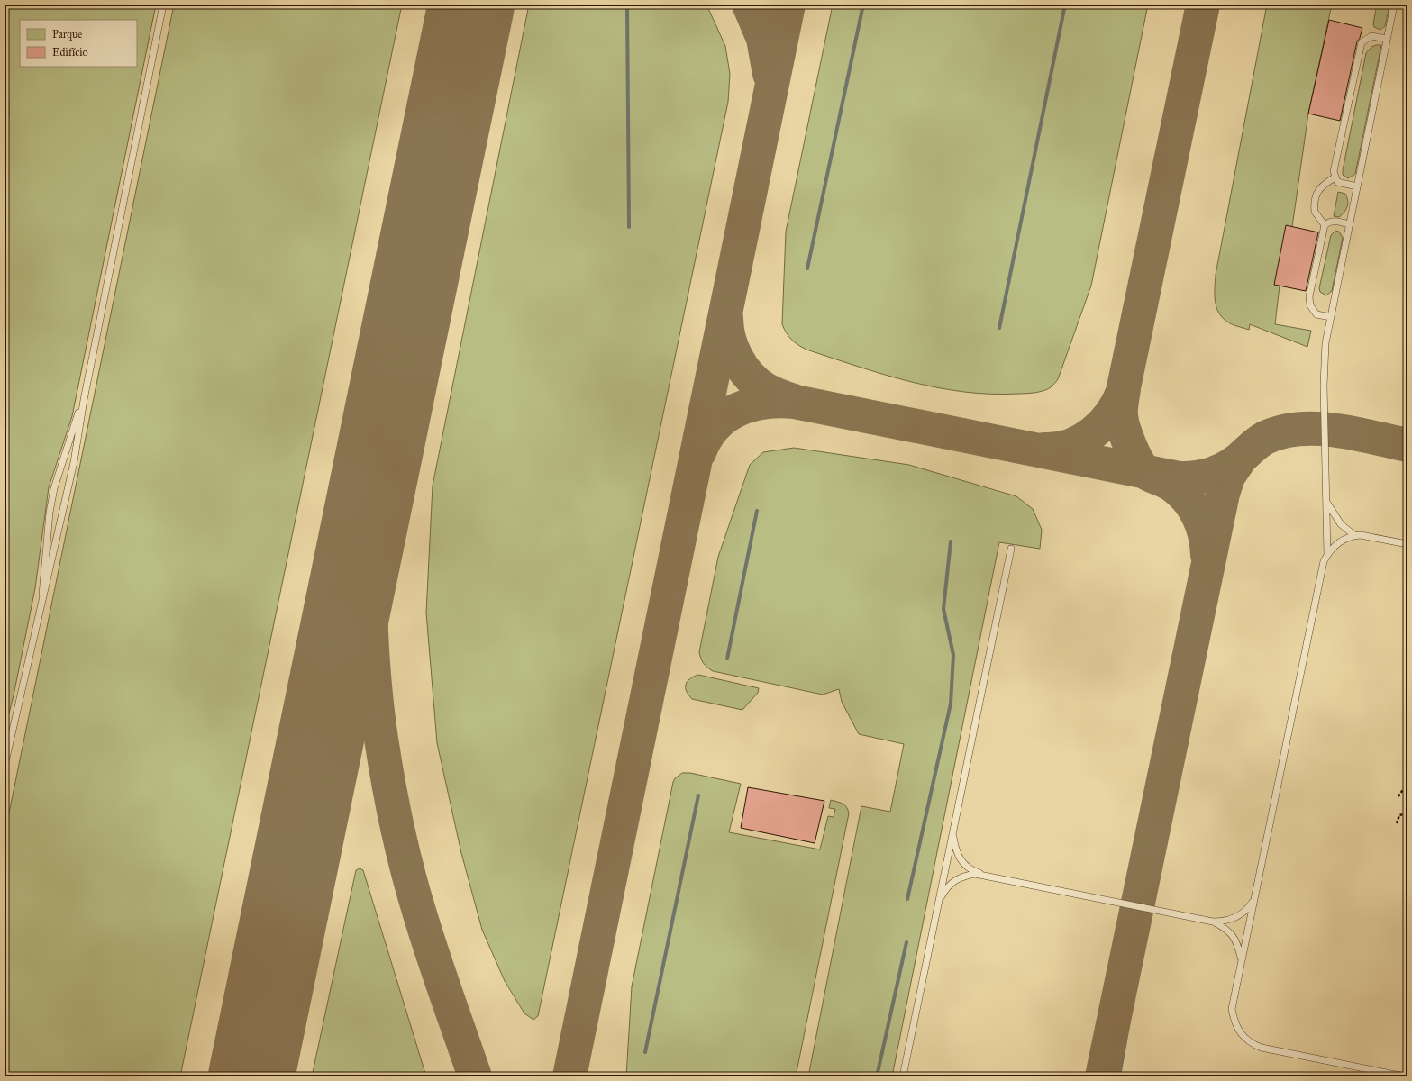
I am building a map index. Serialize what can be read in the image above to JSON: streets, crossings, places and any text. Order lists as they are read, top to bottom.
{
  "legend": ["Parque", "Edifício"]
}
